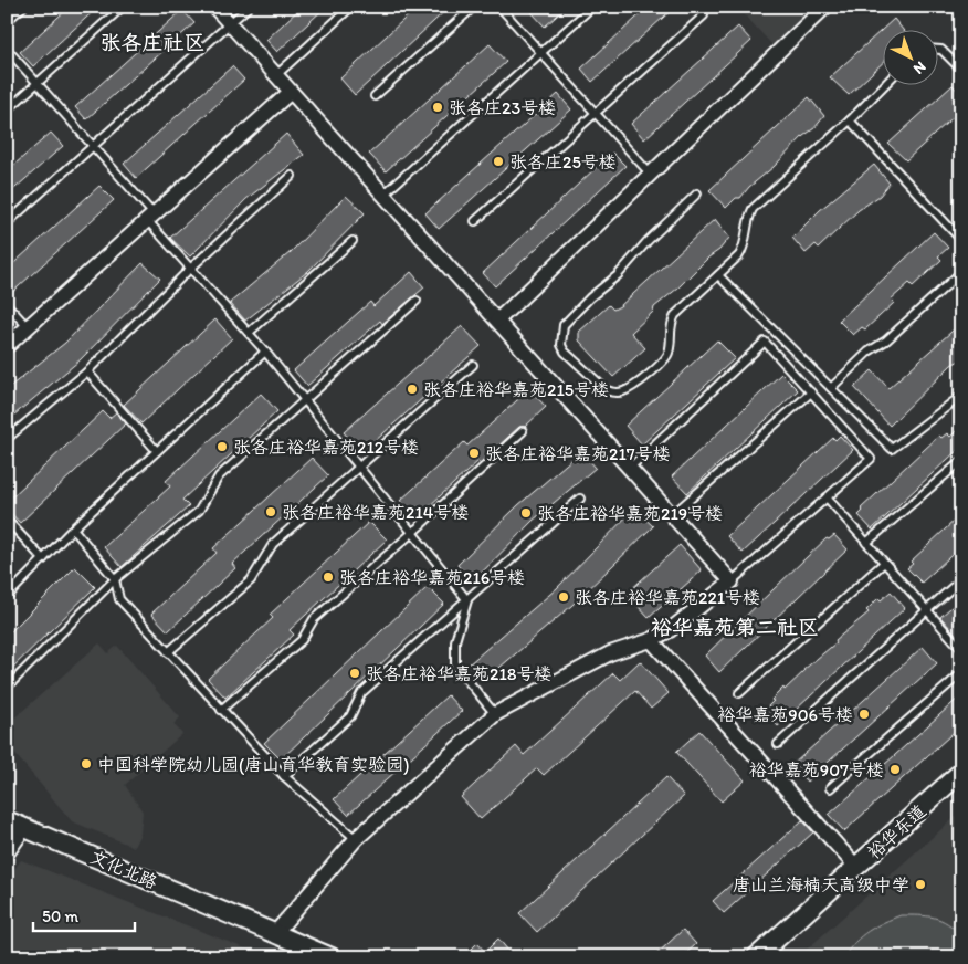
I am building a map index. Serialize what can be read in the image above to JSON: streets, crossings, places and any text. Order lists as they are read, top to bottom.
{
  "streets": {
    "street": ["裕华东道", "文化北路"]
  },
  "districts": ["张各庄社区", "裕华嘉苑第二社区"],
  "places": [
    "张各庄23号楼",
    "张各庄25号楼",
    "张各庄裕华嘉苑215号楼",
    "张各庄裕华嘉苑212号楼",
    "张各庄裕华嘉苑217号楼",
    "张各庄裕华嘉苑214号楼",
    "张各庄裕华嘉苑219号楼",
    "张各庄裕华嘉苑216号楼",
    "张各庄裕华嘉苑221号楼",
    "张各庄裕华嘉苑218号楼",
    "裕华嘉苑906号楼",
    "中国科学院幼儿园(唐山育华教育实验园)",
    "裕华嘉苑907号楼",
    "唐山兰海楠天高级中学"
  ],
  "scale_bar": "50 m",
  "north": "bottom right"
}
